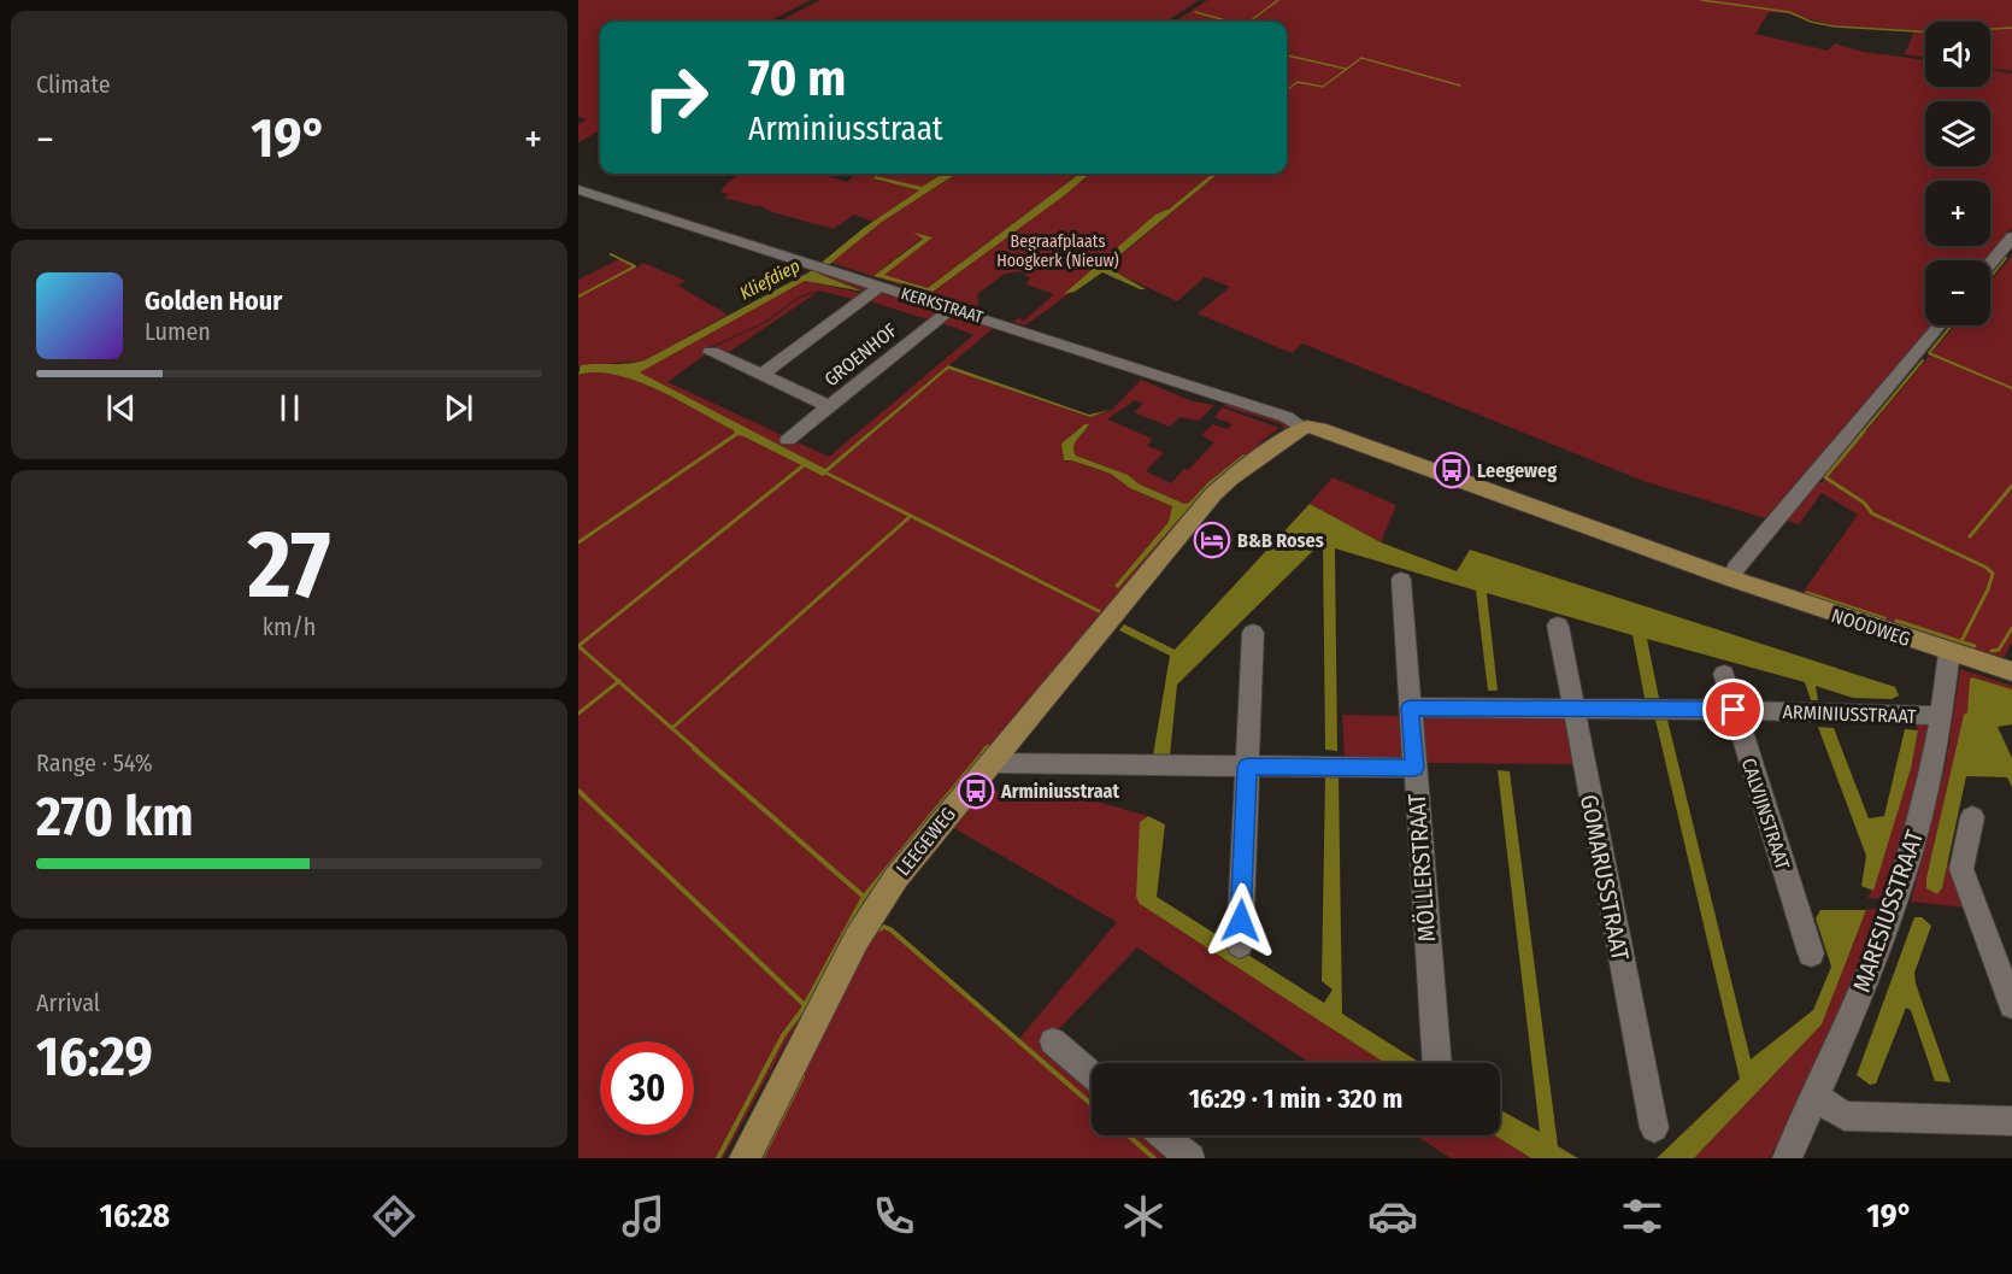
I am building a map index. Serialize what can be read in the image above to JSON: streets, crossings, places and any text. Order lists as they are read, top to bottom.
{
  "streets": {
    "main road": ["NOODWEG", "LEEGEWEG"],
    "street": [
      "KERKSTRAAT",
      "GROENHOF",
      "ARMINIUSSTRAAT",
      "CALVIJNSTRAAT",
      "MÖLLERSTRAAT",
      "GOMARUSSTRAAT",
      "MARESIUSSTRAAT"
    ]
  },
  "crossings": [
    ["KERKSTRAAT", "GROENHOF"],
    ["KERKSTRAAT", "LEEGEWEG"],
    ["NOODWEG", "MARESIUSSTRAAT"],
    ["ARMINIUSSTRAAT", "CALVIJNSTRAAT"],
    ["ARMINIUSSTRAAT", "MÖLLERSTRAAT"],
    ["ARMINIUSSTRAAT", "GOMARUSSTRAAT"],
    ["ARMINIUSSTRAAT", "MARESIUSSTRAAT"]
  ],
  "water": ["Kliefdiep"],
  "parks": ["Begraafplaats Hoogkerk (Nieuw)"],
  "places": {
    "bus stop": ["Leegeweg", "Arminiusstraat"],
    "hotel": ["B&B Roses"]
  },
  "page": {
    "tile": [
      "Climate",
      ["27", "km/h"],
      ["Range · 54%", "270 km"],
      ["Arrival", "16:29"]
    ],
    "map_buttons": ["+", "−"],
    "turn": ["70 m", "Arminiusstraat"],
    "heat": ["−", "19°", "+"],
    "song": ["Golden Hour", "Lumen"],
    "limit": "30",
    "trip": "16:29 · 1 min · 320 m",
    "tabs": ["16:28", "19°"]
  }
}
